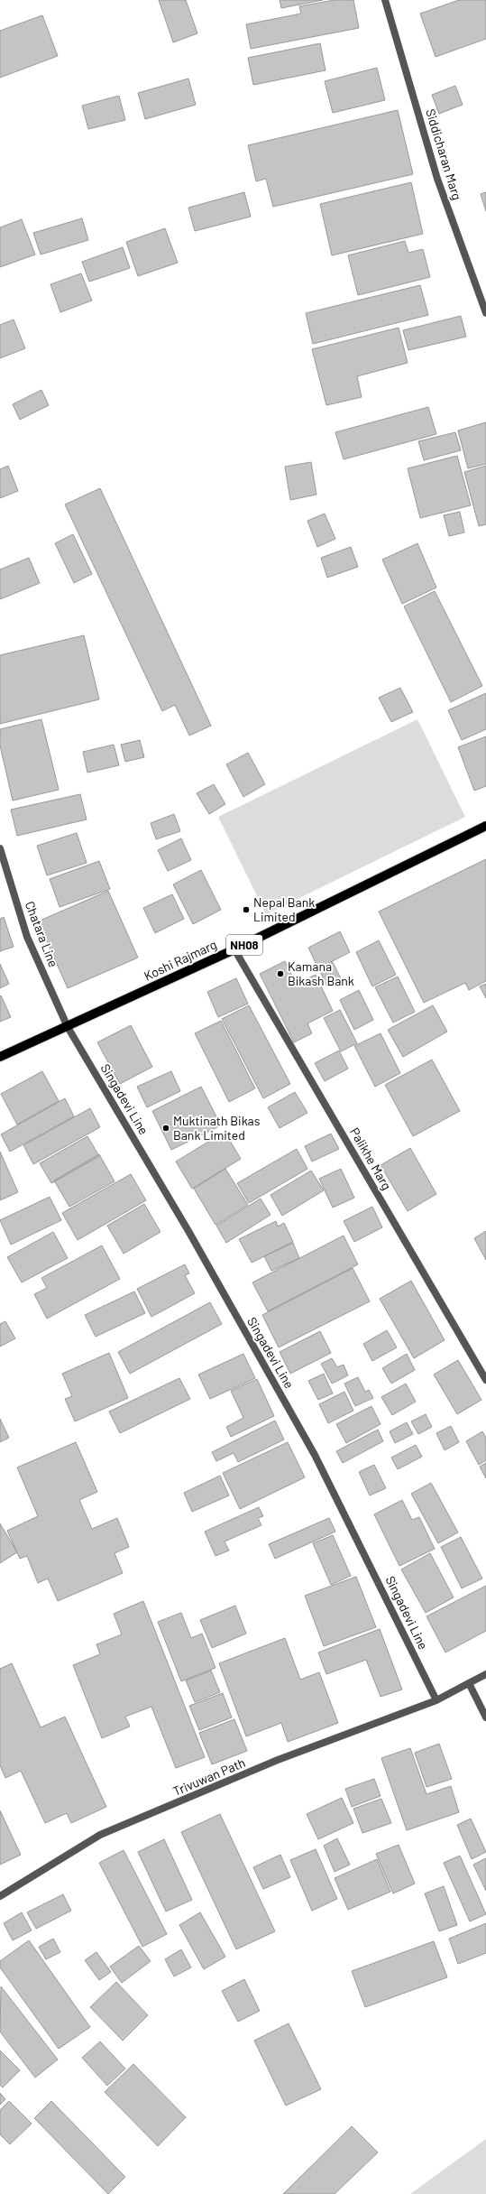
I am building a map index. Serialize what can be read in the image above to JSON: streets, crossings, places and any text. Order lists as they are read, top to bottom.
{
  "streets": {
    "main road": ["NH08", "Koshi Rajmarg"],
    "street": [
      "Siddicharan Marg",
      "Chatara Line",
      "Singadevi Line",
      "Palikhe Marg",
      "Trivuwan Path"
    ]
  },
  "crossings": [
    ["Chatara Line", "Koshi Rajmarg"],
    ["Chatara Line", "Singadevi Line"],
    ["Koshi Rajmarg", "Singadevi Line"],
    ["Koshi Rajmarg", "Palikhe Marg"],
    ["Singadevi Line", "Trivuwan Path"]
  ],
  "places": ["Nepal Bank Limited", "Kamana Bikash Bank", "Muktinath Bikas Bank Limited"]
}
